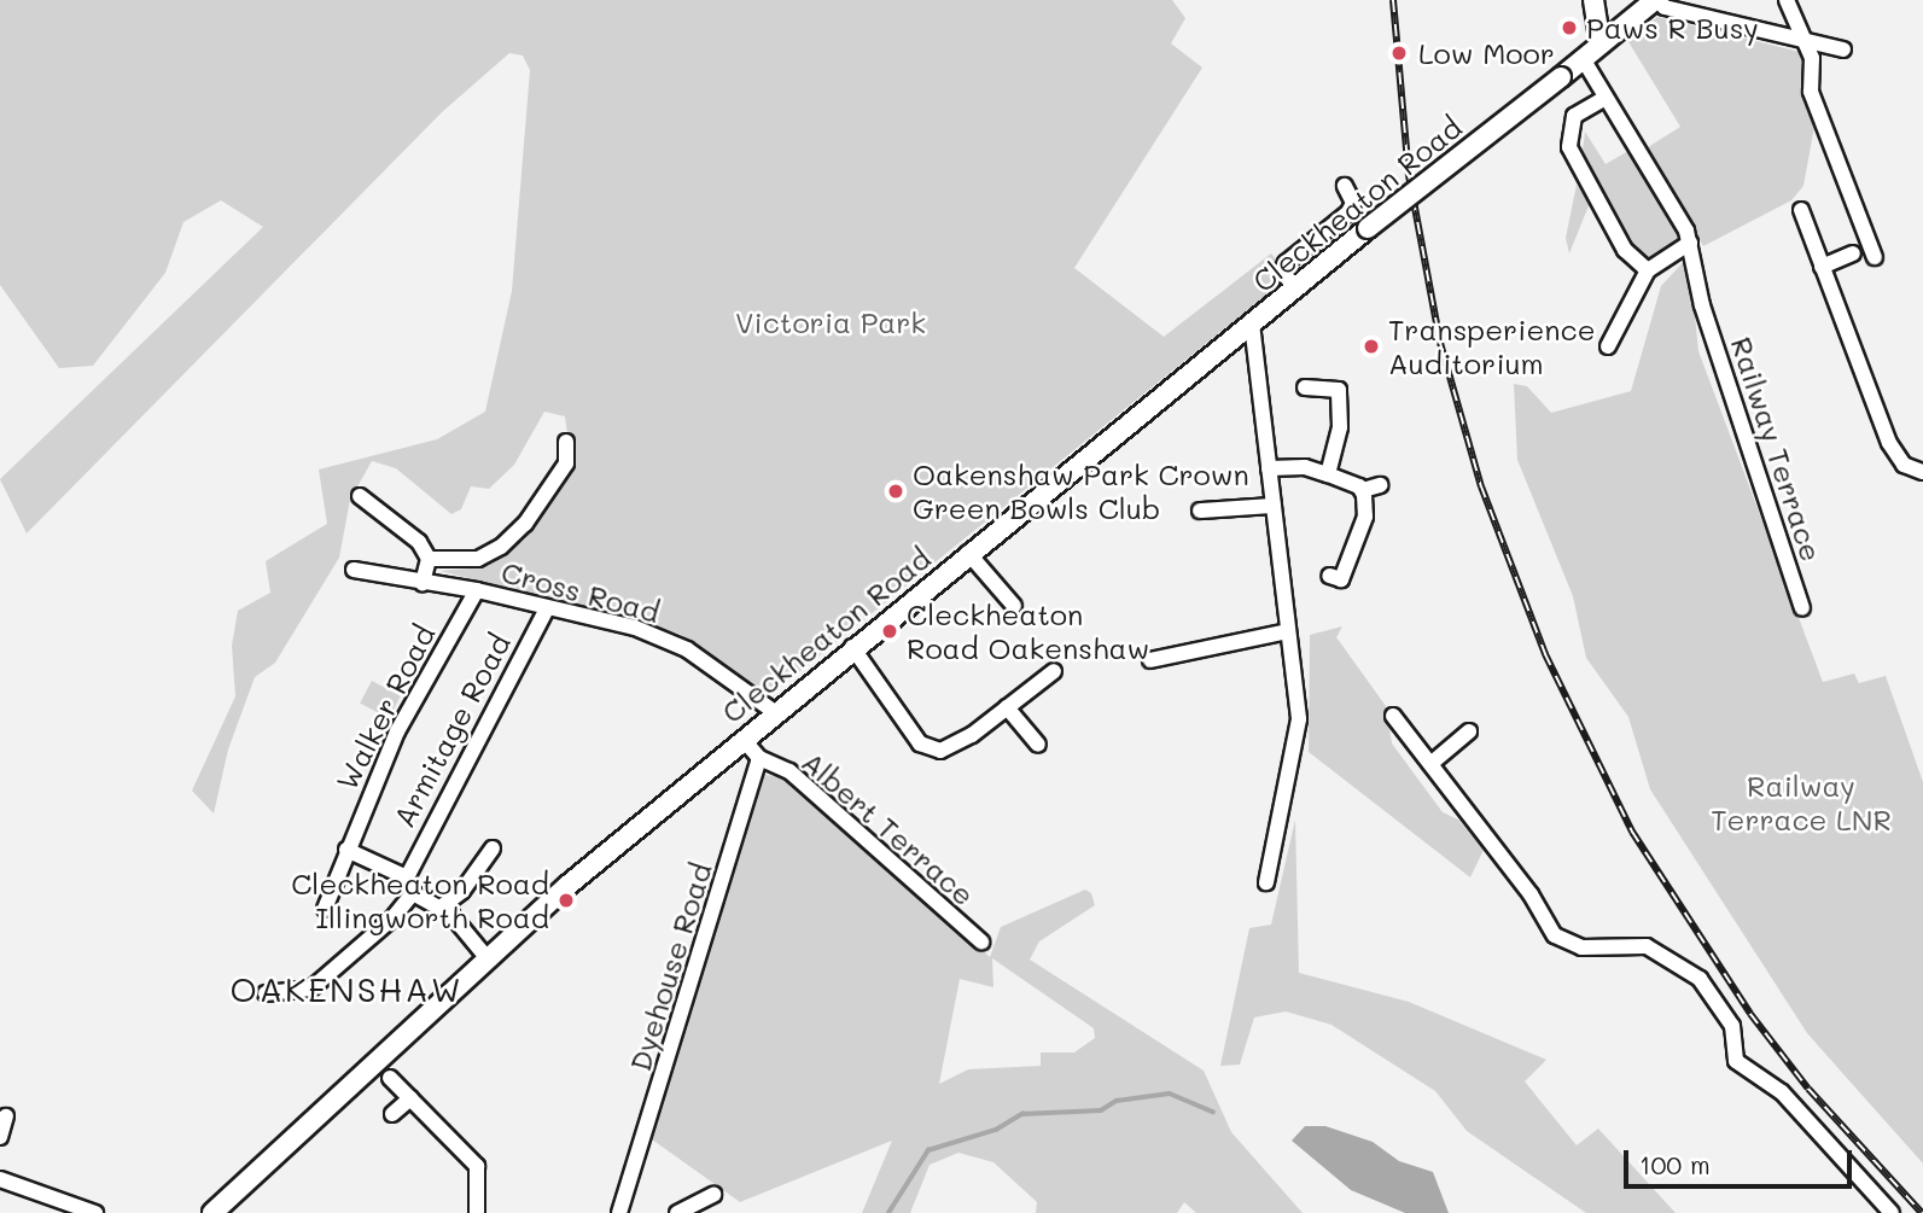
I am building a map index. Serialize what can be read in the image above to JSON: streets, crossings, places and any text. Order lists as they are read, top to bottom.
{
  "streets": {
    "street": [
      "Cleckheaton Road",
      "Railway Terrace",
      "Cross Road",
      "Walker Road",
      "Armitage Road",
      "Albert Terrace",
      "Dyehouse Road"
    ]
  },
  "crossings": [
    ["Cleckheaton Road", "Railway Terrace"],
    ["Cleckheaton Road", "Cross Road"],
    ["Cross Road", "Walker Road"],
    ["Cross Road", "Armitage Road"],
    ["Albert Terrace", "Dyehouse Road"]
  ],
  "districts": ["OAKENSHAW"],
  "parks": ["Victoria Park", "Railway Terrace LNR"],
  "places": [
    "Paws R Busy",
    "Low Moor",
    "Transperience Auditorium",
    "Oakenshaw Park Crown Green Bowls Club",
    "Cleckheaton Road Oakenshaw",
    "Cleckheaton Road Illingworth Road"
  ],
  "scale_bar": "100 m"
}
